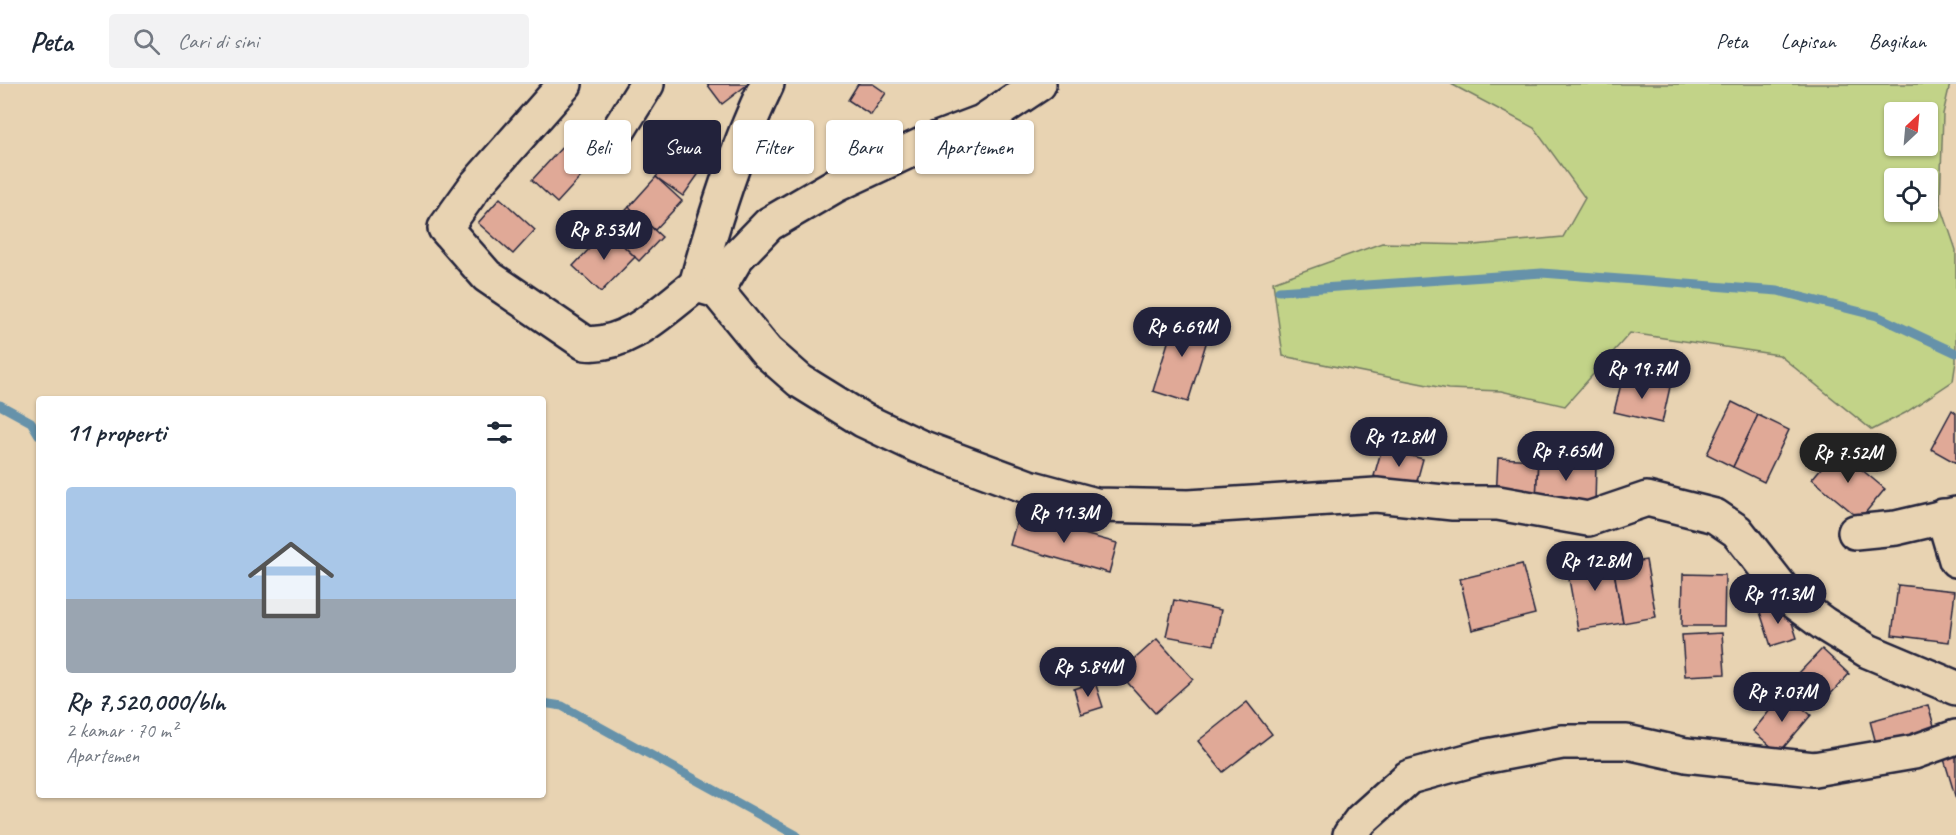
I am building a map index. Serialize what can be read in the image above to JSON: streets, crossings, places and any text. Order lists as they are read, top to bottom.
{
  "north": "top right",
  "page": {
    "header": "Peta",
    "search": "Cari di sini",
    "nav": ["Peta", "Lapisan", "Bagikan"],
    "chip": [
      "Beli",
      "Sewa",
      "Filter",
      "Baru",
      "Apartemen"
    ],
    "price": [
      "Rp 8.53M",
      "Rp 6.69M",
      "Rp 19.7M",
      "Rp 12.8M",
      "Rp 7.65M",
      "Rp 7.52M",
      "Rp 11.3M",
      "Rp 12.8M",
      "Rp 11.3M",
      "Rp 5.84M",
      "Rp 7.07M"
    ],
    "heading": "11 properti",
    "list": [
      {
        "name": "Rp 7,520,000/bln",
        "note": "2 kamar · 70 m² · Apartemen"
      }
    ]
  }
}
